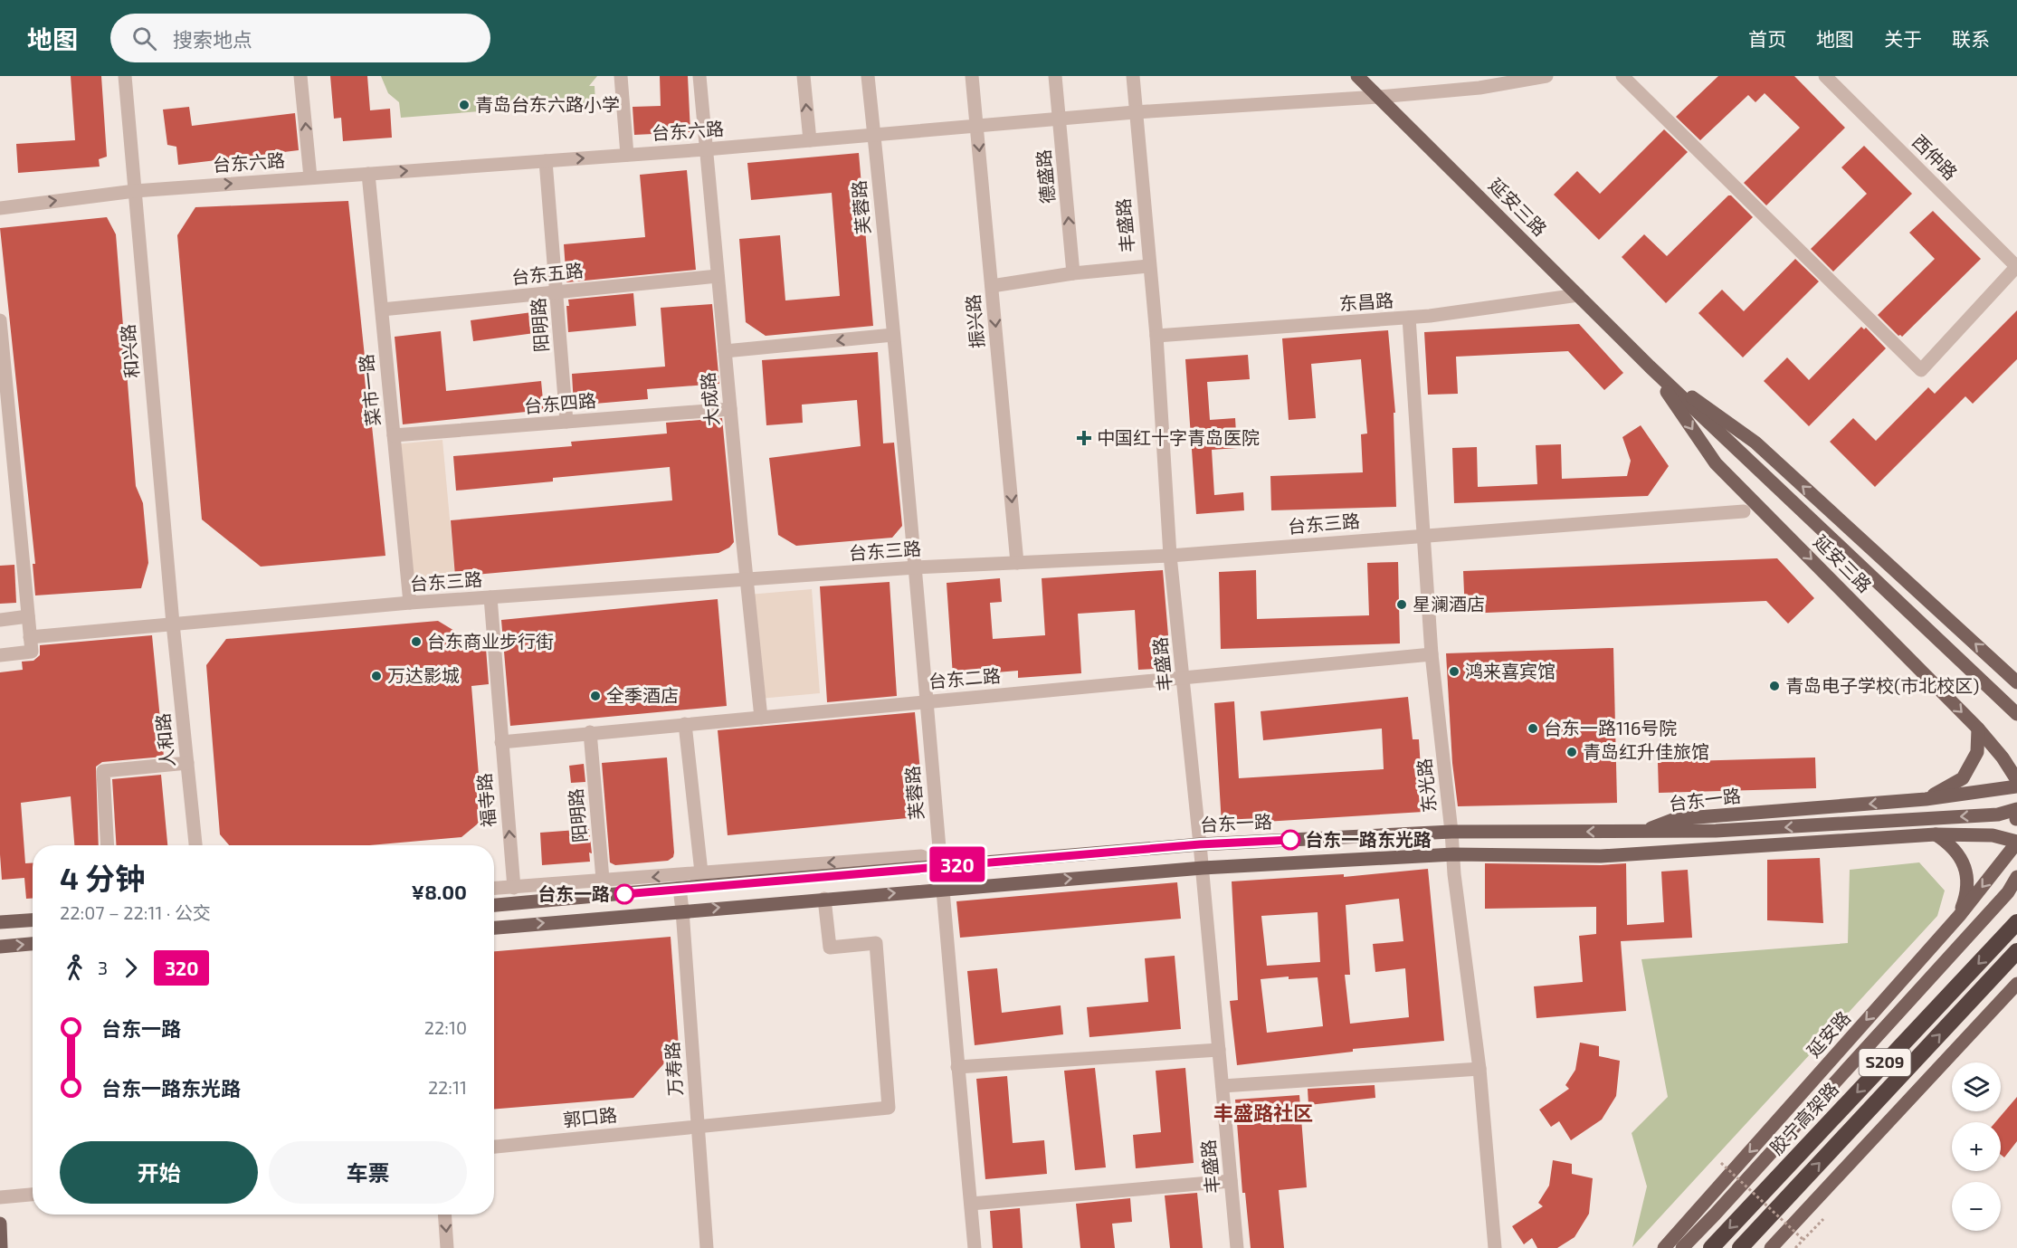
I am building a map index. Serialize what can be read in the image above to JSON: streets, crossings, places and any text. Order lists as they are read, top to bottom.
{
  "streets": {
    "highway": ["S209", "胶宁高架路"],
    "main road": ["延安三路", "台东一路", "延安路"],
    "street": [
      "台东六路",
      "西仲路",
      "德盛路",
      "芙蓉路",
      "丰盛路",
      "台东五路",
      "东昌路",
      "振兴路",
      "阳明路",
      "和兴路",
      "菜市一路",
      "大成路",
      "台东四路",
      "台东三路",
      "台东二路",
      "人和路",
      "东光路",
      "福寺路",
      "万寿路",
      "郭口路"
    ]
  },
  "crossings": [
    ["台东六路", "德盛路"],
    ["台东六路", "芙蓉路"],
    ["台东六路", "延安三路"],
    ["台东六路", "丰盛路"],
    ["台东六路", "振兴路"],
    ["台东六路", "阳明路"],
    ["台东六路", "和兴路"],
    ["台东六路", "菜市一路"],
    ["台东六路", "大成路"],
    ["芙蓉路", "台东三路"],
    ["芙蓉路", "台东二路"],
    ["芙蓉路", "台东一路"],
    ["延安三路", "东昌路"],
    ["丰盛路", "东昌路"],
    ["丰盛路", "台东三路"],
    ["丰盛路", "台东二路"],
    ["丰盛路", "台东一路"],
    ["台东五路", "阳明路"],
    ["台东五路", "菜市一路"],
    ["台东五路", "大成路"],
    ["东昌路", "东光路"],
    ["振兴路", "台东三路"],
    ["阳明路", "台东四路"],
    ["阳明路", "台东二路"],
    ["阳明路", "台东一路"],
    ["和兴路", "台东三路"],
    ["和兴路", "人和路"],
    ["菜市一路", "台东四路"],
    ["菜市一路", "台东三路"],
    ["大成路", "台东四路"],
    ["大成路", "台东三路"],
    ["大成路", "台东二路"],
    ["台东三路", "人和路"],
    ["台东三路", "东光路"],
    ["台东三路", "福寺路"],
    ["台东二路", "东光路"],
    ["台东二路", "福寺路"],
    ["东光路", "台东一路"],
    ["台东一路", "万寿路"],
    ["万寿路", "郭口路"]
  ],
  "one_way": [
    "台东六路",
    "德盛路",
    "振兴路",
    "福寺路"
  ],
  "districts": ["丰盛路社区"],
  "places": {
    "other": [
      "青岛台东六路小学",
      "星澜酒店",
      "台东商业步行街",
      "鸿来喜宾馆",
      "万达影城",
      "青岛电子学校(市北校区)",
      "全季酒店",
      "台东一路116号院",
      "青岛红升佳旅馆",
      "台东一路东光路",
      "台东一路"
    ],
    "health": ["中国红十字青岛医院"]
  },
  "lines": ["bus line 320"],
  "page": {
    "header": "地图",
    "search": "搜索地点",
    "nav": [
      "首页",
      "地图",
      "关于",
      "联系"
    ],
    "on_map": "320",
    "heading": ["4 分钟", "22:07 – 22:11 · 公交", "¥8.00"],
    "legs": ["3", "320"],
    "list": [
      {
        "name": "台东一路",
        "value": "22:10"
      },
      {
        "name": "台东一路东光路",
        "value": "22:11"
      }
    ],
    "map_buttons": ["+", "−"],
    "buttons": ["开始", "车票"]
  }
}
